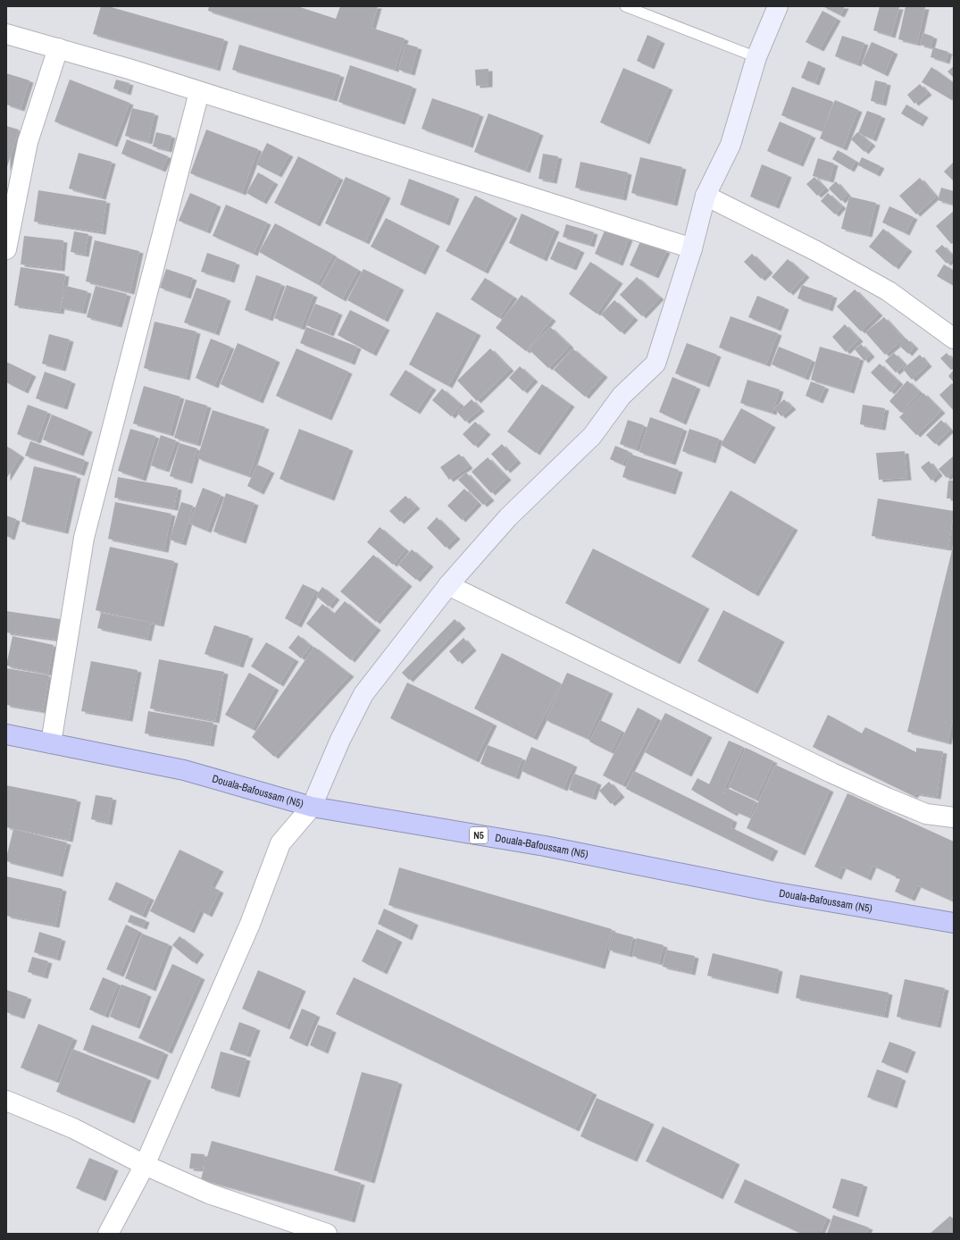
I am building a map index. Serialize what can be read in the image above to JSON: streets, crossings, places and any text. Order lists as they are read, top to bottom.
{
  "streets": {
    "highway": ["Douala-Bafoussam (N5)", "N5"]
  }
}
